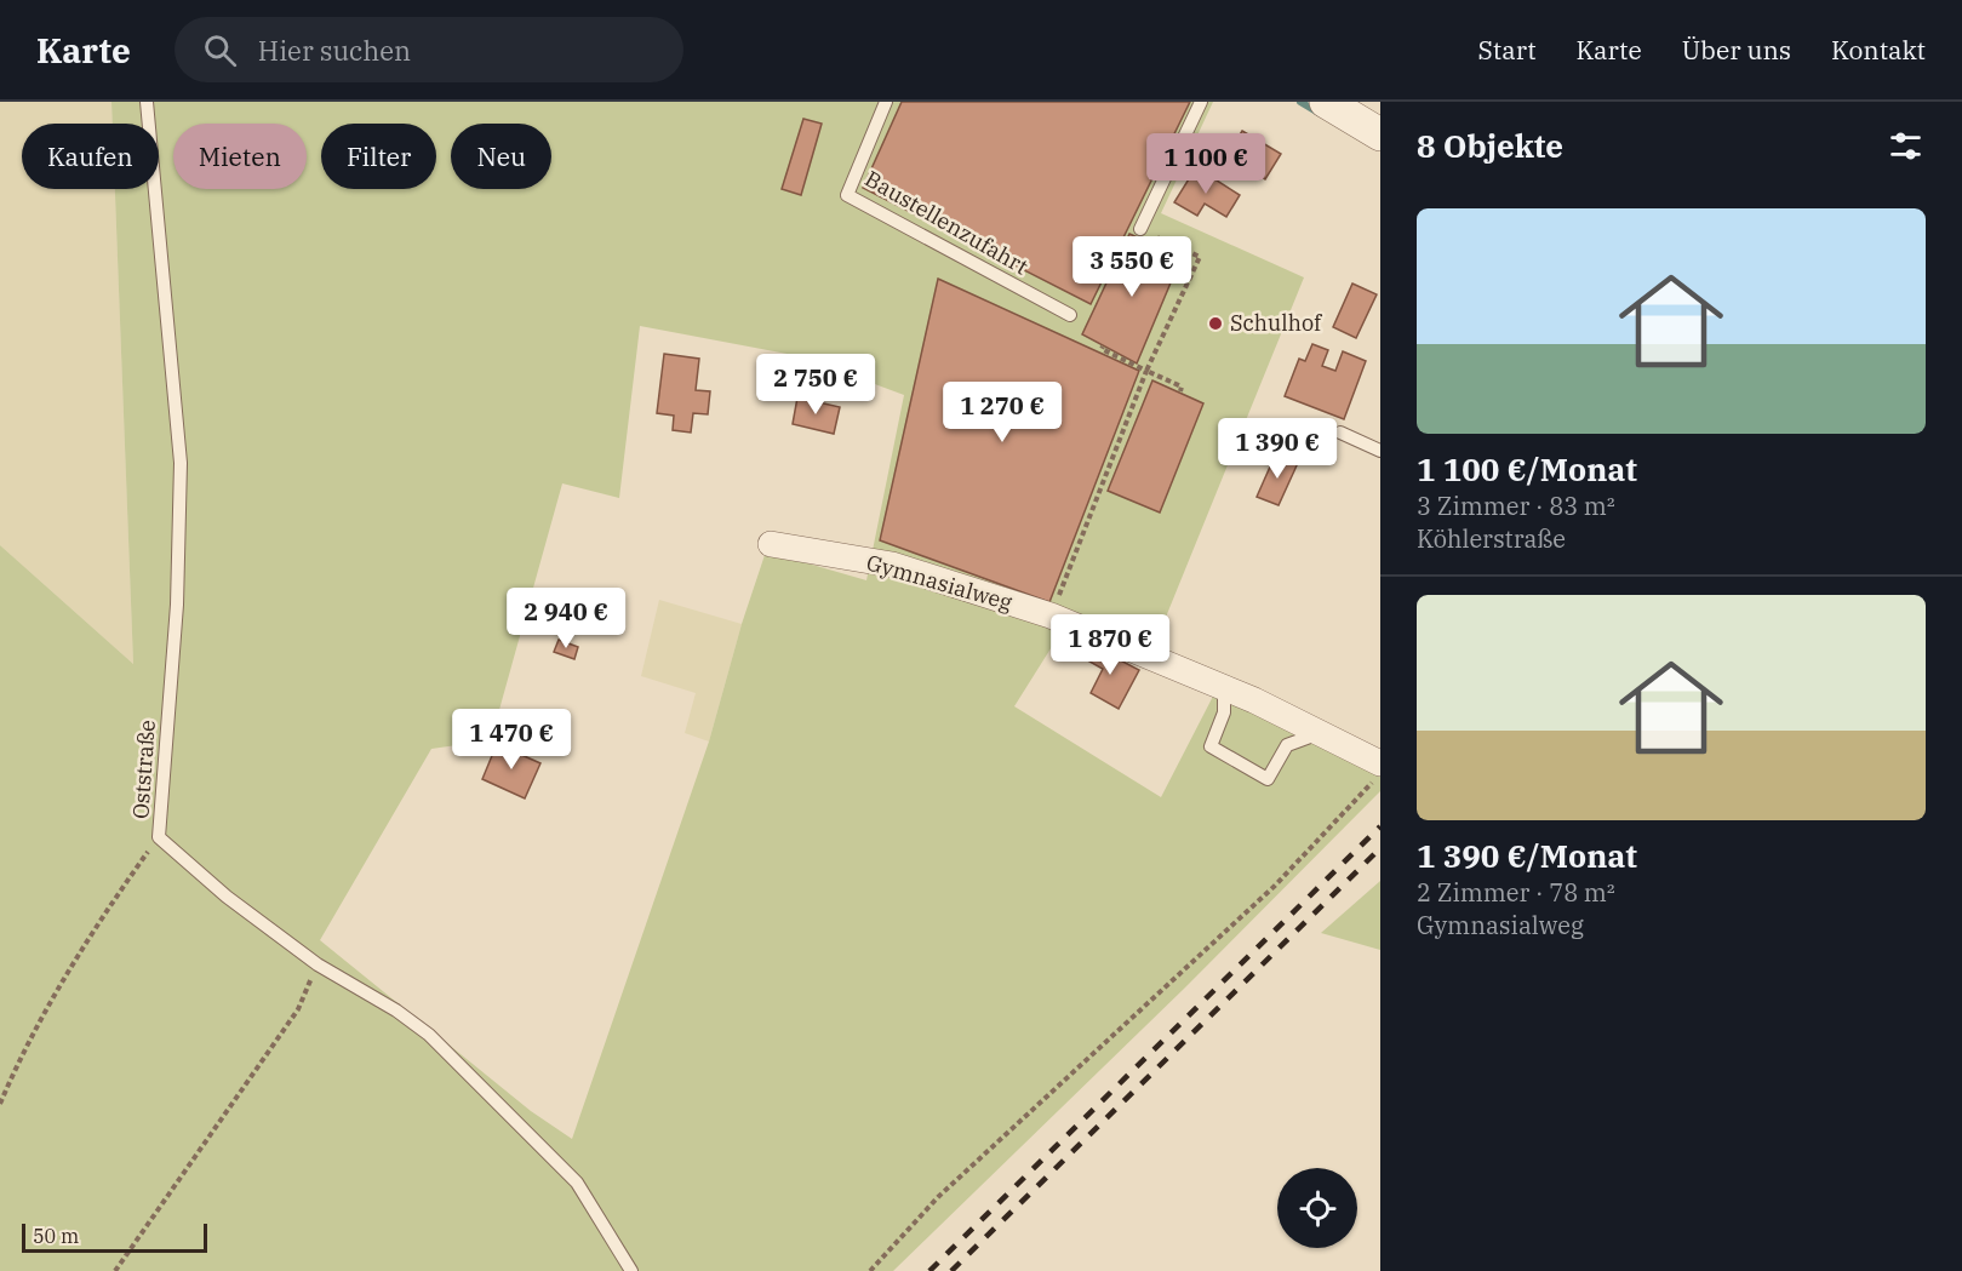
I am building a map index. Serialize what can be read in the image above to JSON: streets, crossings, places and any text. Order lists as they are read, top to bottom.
{
  "streets": {
    "street": ["Gymnasialweg"],
    "lane": ["Baustellenzufahrt", "Oststraße"]
  },
  "places": ["Schulhof"],
  "scale_bar": "50 m",
  "page": {
    "header": "Karte",
    "search": "Hier suchen",
    "nav": [
      "Start",
      "Karte",
      "Über uns",
      "Kontakt"
    ],
    "heading": "8 Objekte",
    "chip": [
      "Kaufen",
      "Mieten",
      "Filter",
      "Neu"
    ],
    "price": [
      "1 100 €",
      "3 550 €",
      "2 750 €",
      "1 270 €",
      "1 390 €",
      "2 940 €",
      "1 870 €",
      "1 470 €"
    ],
    "list": [
      {
        "name": "1 100 €/Monat",
        "note": "3 Zimmer · 83 m² · Köhlerstraße"
      },
      {
        "name": "1 390 €/Monat",
        "note": "2 Zimmer · 78 m² · Gymnasialweg"
      }
    ],
    "scale": "50 m"
  }
}
